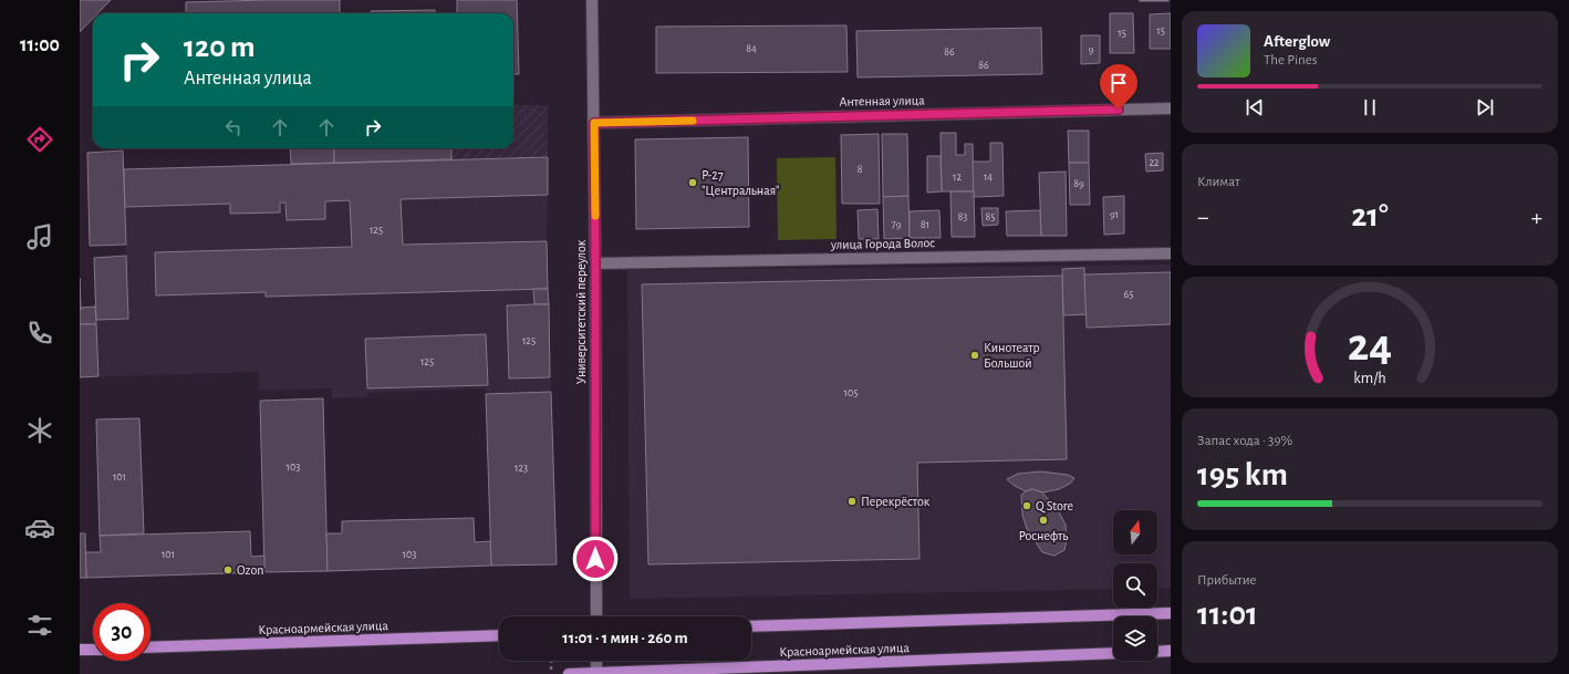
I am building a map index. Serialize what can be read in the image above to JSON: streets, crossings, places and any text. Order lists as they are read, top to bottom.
{
  "streets": {
    "main road": ["Красноармейская улица"],
    "street": ["Антенная улица", "улица Города Волос", "Университетский переулок"]
  },
  "crossings": [
    ["Антенная улица", "Университетский переулок"],
    ["улица Города Волос", "Университетский переулок"]
  ],
  "places": [
    "Р-27 \"Центральная\"",
    "Кинотеатр Большой",
    "Перекрёсток",
    "Q Store",
    "Роснефть",
    "Ozon"
  ],
  "house_numbers": [
    "15",
    "15",
    "84",
    "9",
    "86",
    "86",
    "22",
    "8",
    "12",
    "14",
    "89",
    "91",
    "83",
    "85",
    "79",
    "81",
    "125",
    "65",
    "125",
    "125",
    "105",
    "103",
    "123",
    "101",
    "101",
    "103"
  ],
  "north": "top",
  "page": {
    "tabs": "11:00",
    "turn": ["120 m", "Антенная улица"],
    "song": ["Afterglow", "The Pines"],
    "tile": [
      "Климат",
      ["Запас хода · 39%", "195 km"],
      ["Прибытие", "11:01"]
    ],
    "heat": ["−", "21°", "+"],
    "limit": "30",
    "trip": "11:01 · 1 мин · 260 m",
    "gauge": ["24", "km/h"]
  }
}
